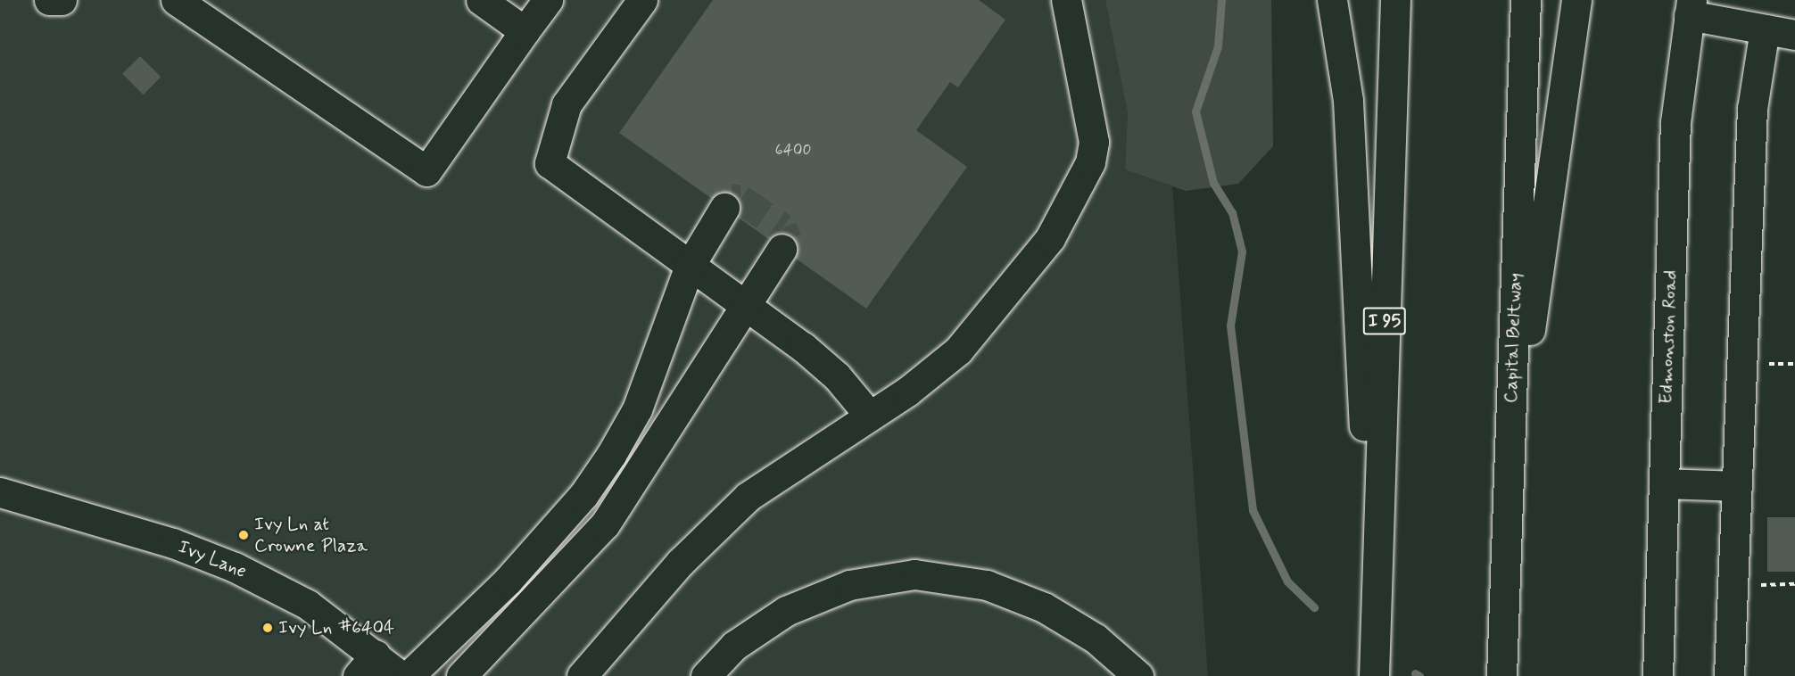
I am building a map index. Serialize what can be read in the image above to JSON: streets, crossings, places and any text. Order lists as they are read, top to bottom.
{
  "streets": {
    "main road": [
      "I 95",
      "Edmonston Road",
      "Capital Beltway",
      "Ivy Lane"
    ]
  },
  "places": ["Ivy Ln at Crowne Plaza", "Ivy Ln #6404"],
  "house_numbers": ["6400"]
}
